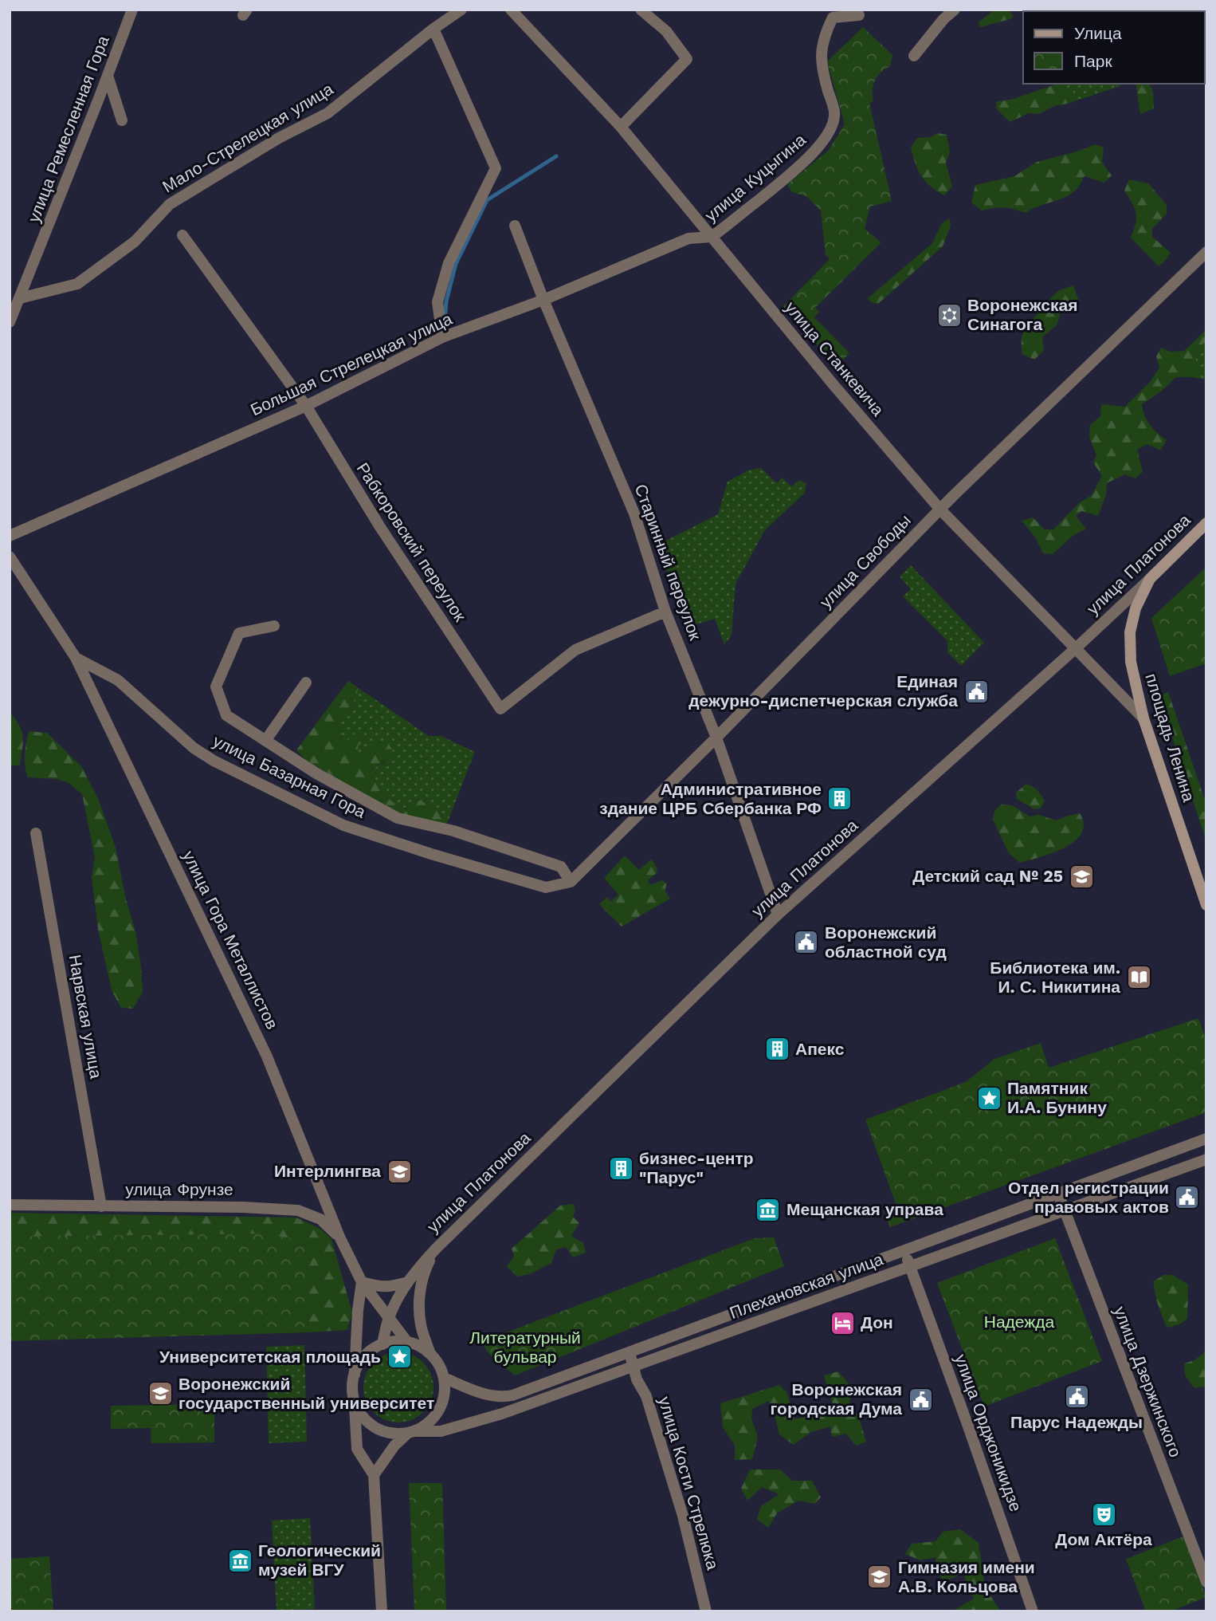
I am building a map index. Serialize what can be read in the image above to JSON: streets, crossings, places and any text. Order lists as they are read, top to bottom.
{
  "streets": {
    "main road": ["улица Платонова", "площадь Ленина"],
    "street": [
      "улица Ремесленная Гора",
      "Мало-Стрелецкая улица",
      "улица Куцыгина",
      "улица Станкевича",
      "Большая Стрелецкая улица",
      "Рабкоровский переулок",
      "улица Свободы",
      "Старинный переулок",
      "улица Базарная Гора",
      "улица Гора Металлистов",
      "Нарвская улица",
      "улица Фрунзе",
      "Плехановская улица",
      "улица Дзержинского",
      "улица Орджоникидзе",
      "улица Кости Стрелюка"
    ]
  },
  "crossings": [
    ["улица Ремесленная Гора", "Мало-Стрелецкая улица"],
    ["улица Куцыгина", "улица Станкевича"],
    ["улица Куцыгина", "Большая Стрелецкая улица"],
    ["улица Станкевича", "Большая Стрелецкая улица"],
    ["улица Станкевича", "улица Свободы"],
    ["улица Станкевича", "улица Платонова"],
    ["улица Станкевича", "площадь Ленина"],
    ["Большая Стрелецкая улица", "Рабкоровский переулок"],
    ["Большая Стрелецкая улица", "Старинный переулок"],
    ["Рабкоровский переулок", "Старинный переулок"],
    ["улица Свободы", "Старинный переулок"],
    ["улица Свободы", "улица Базарная Гора"],
    ["Старинный переулок", "улица Платонова"],
    ["улица Платонова", "площадь Ленина"],
    ["улица Платонова", "улица Гора Металлистов"],
    ["улица Платонова", "Плехановская улица"],
    ["улица Базарная Гора", "улица Гора Металлистов"],
    ["улица Гора Металлистов", "улица Фрунзе"],
    ["улица Гора Металлистов", "Плехановская улица"],
    ["Нарвская улица", "улица Фрунзе"],
    ["Плехановская улица", "улица Дзержинского"],
    ["Плехановская улица", "улица Орджоникидзе"],
    ["Плехановская улица", "улица Кости Стрелюка"]
  ],
  "parks": ["Надежда", "Литературный бульвар"],
  "places": {
    "synagogue": ["Воронежская Синагога"],
    "public building": [
      "Единая дежурно-диспетчерская служба",
      "Воронежский областной суд",
      "Отдел регистрации правовых актов",
      "Парус Надежды",
      "Воронежская городская Дума"
    ],
    "building": ["Административное здание ЦРБ Сбербанка РФ", "Апекс", "бизнес-центр \"Парус\""],
    "school or university": [
      "Детский сад № 25",
      "Интерлингва",
      "Воронежский государственный университет",
      "Гимназия имени А.В. Кольцова"
    ],
    "library": ["Библиотека им. И. С. Никитина"],
    "place": ["Памятник И.А. Бунину", "Университетская площадь"],
    "museum": ["Мещанская управа", "Геологический музей ВГУ"],
    "hotel": ["Дон"],
    "theatre": ["Дом Актёра"]
  },
  "legend": ["Улица", "Парк"]
}
